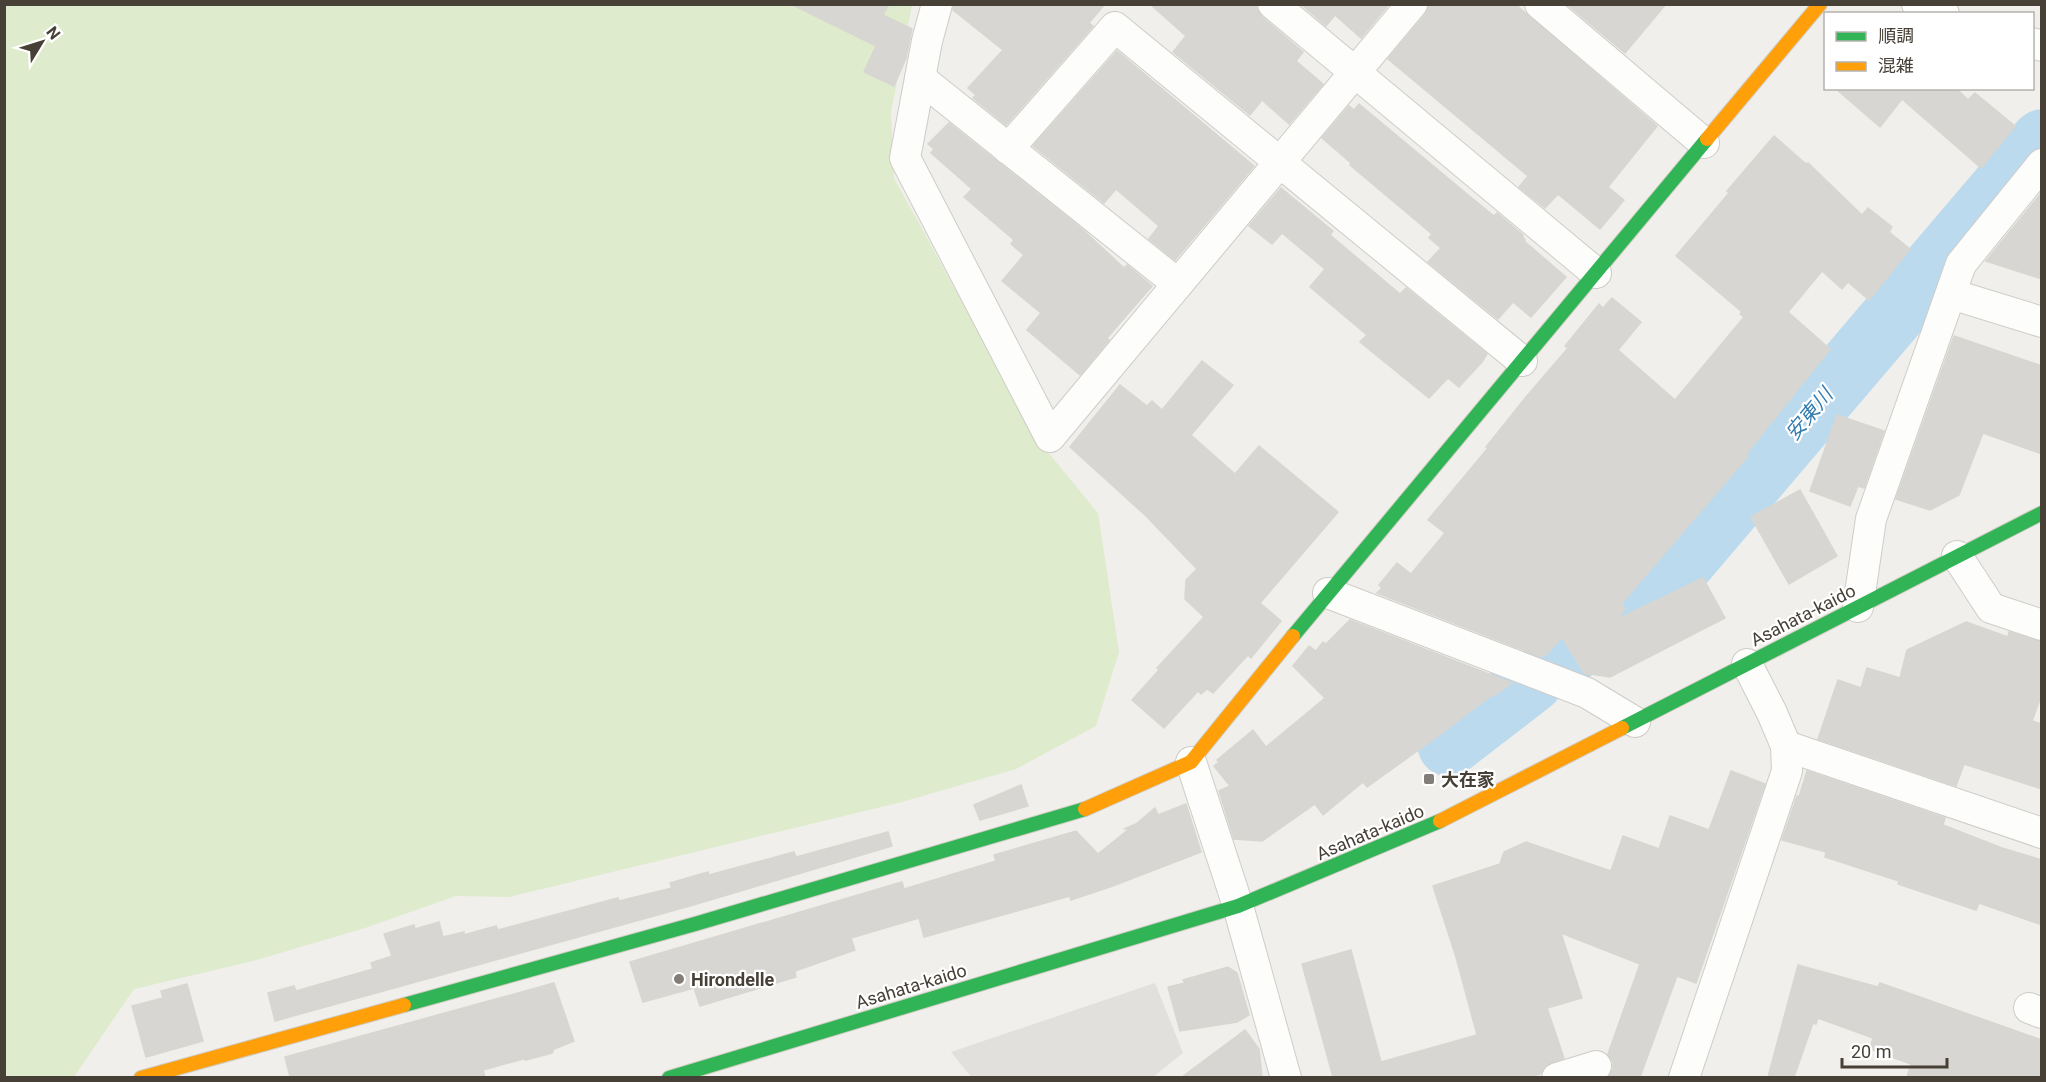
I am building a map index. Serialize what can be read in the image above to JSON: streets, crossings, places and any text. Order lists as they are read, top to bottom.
{
  "streets": {
    "street": ["Asahata-kaido"]
  },
  "water": ["安東川"],
  "places": {
    "transit": ["大在家"],
    "other": ["Hirondelle"]
  },
  "legend": ["順調", "混雑"],
  "scale_bar": "20 m",
  "north": "top right"
}
